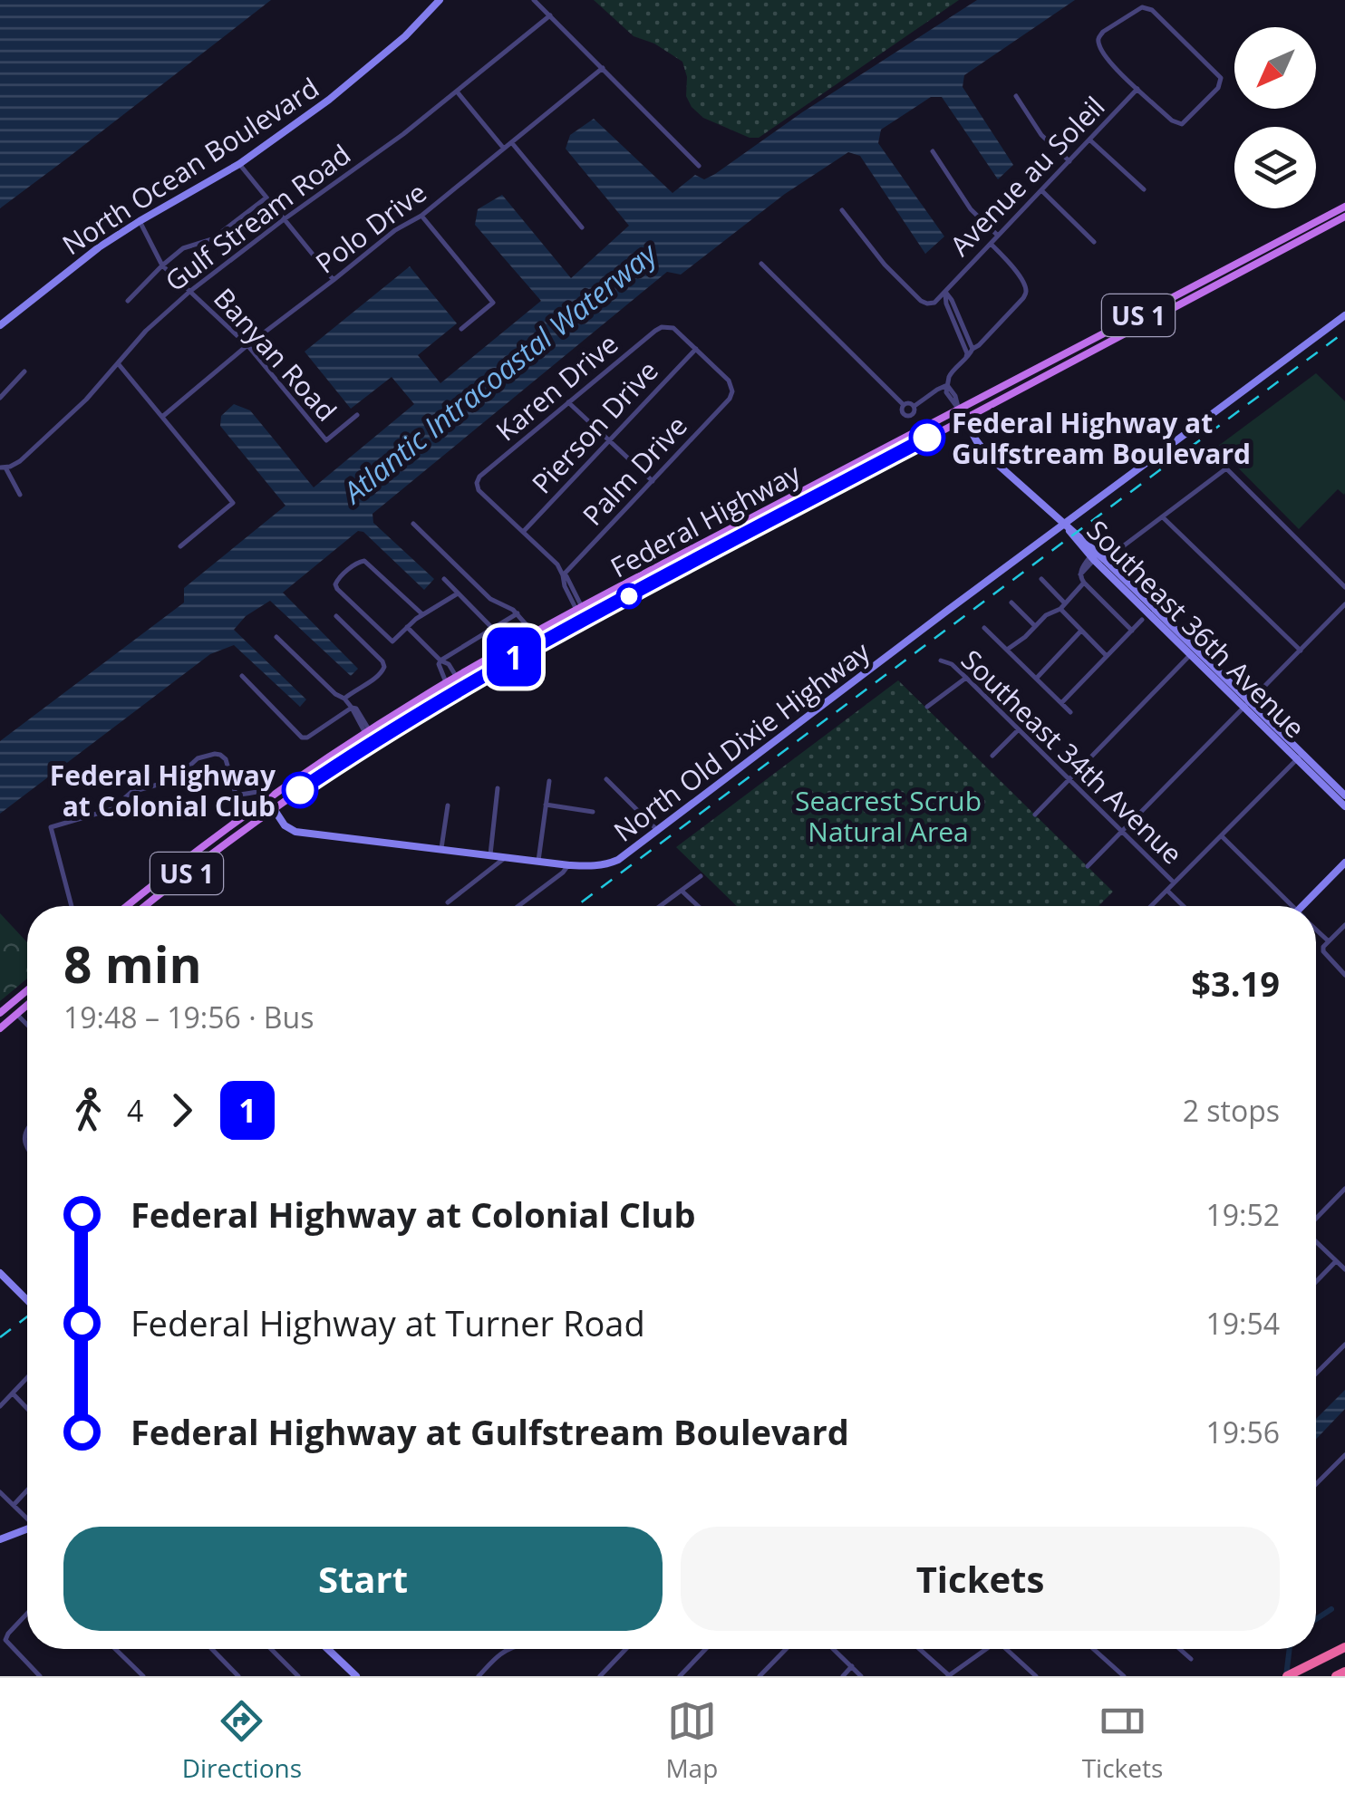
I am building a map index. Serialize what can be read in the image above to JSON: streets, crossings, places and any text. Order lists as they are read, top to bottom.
{
  "streets": {
    "main road": ["US 1", "Federal Highway"],
    "street": [
      "North Ocean Boulevard",
      "Avenue au Soleil",
      "Gulf Stream Road",
      "Polo Drive",
      "Banyan Road",
      "Karen Drive",
      "Pierson Drive",
      "Palm Drive",
      "Southeast 36th Avenue",
      "North Old Dixie Highway",
      "Southeast 34th Avenue"
    ]
  },
  "crossings": [
    ["North Ocean Boulevard", "Banyan Road"],
    ["Gulf Stream Road", "Banyan Road"],
    ["Polo Drive", "Banyan Road"],
    ["Karen Drive", "Pierson Drive"],
    ["Karen Drive", "Palm Drive"],
    ["Pierson Drive", "Palm Drive"],
    ["Federal Highway", "Southeast 36th Avenue"],
    ["Federal Highway", "North Old Dixie Highway"],
    ["Southeast 36th Avenue", "North Old Dixie Highway"]
  ],
  "water": ["Atlantic Intracoastal Waterway"],
  "parks": ["Seacrest Scrub Natural Area"],
  "places": ["Federal Highway at Gulfstream Boulevard", "Federal Highway at Colonial Club"],
  "lines": ["bus line 1"],
  "north": "bottom left",
  "page": {
    "on_map": "1",
    "heading": ["8 min", "19:48 – 19:56 · Bus", "$3.19"],
    "legs": ["4", "1", "2 stops"],
    "list": [
      {
        "name": "Federal Highway at Colonial Club",
        "value": "19:52"
      },
      {
        "name": "Federal Highway at Turner Road",
        "value": "19:54"
      },
      {
        "name": "Federal Highway at Gulfstream Boulevard",
        "value": "19:56"
      }
    ],
    "buttons": ["Start", "Tickets"],
    "tabs": ["Directions", "Map", "Tickets"]
  }
}
